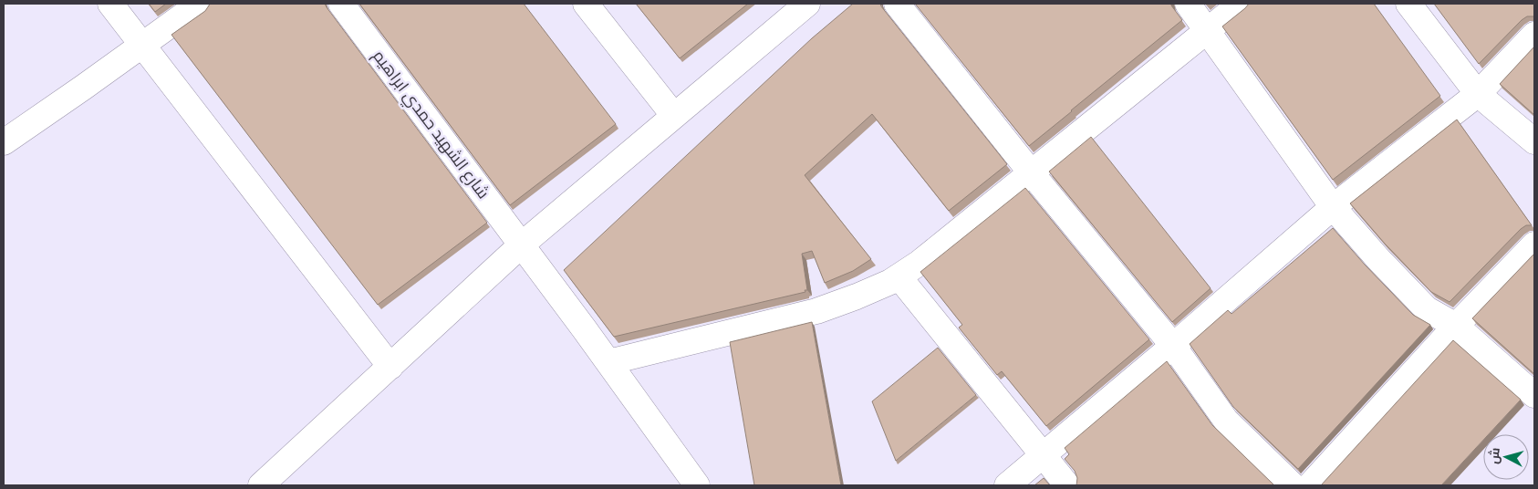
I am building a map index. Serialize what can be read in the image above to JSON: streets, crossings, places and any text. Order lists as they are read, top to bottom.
{
  "streets": {
    "street": ["شارع الشهيد حمدي ابراهيم"]
  },
  "north": "left"
}
